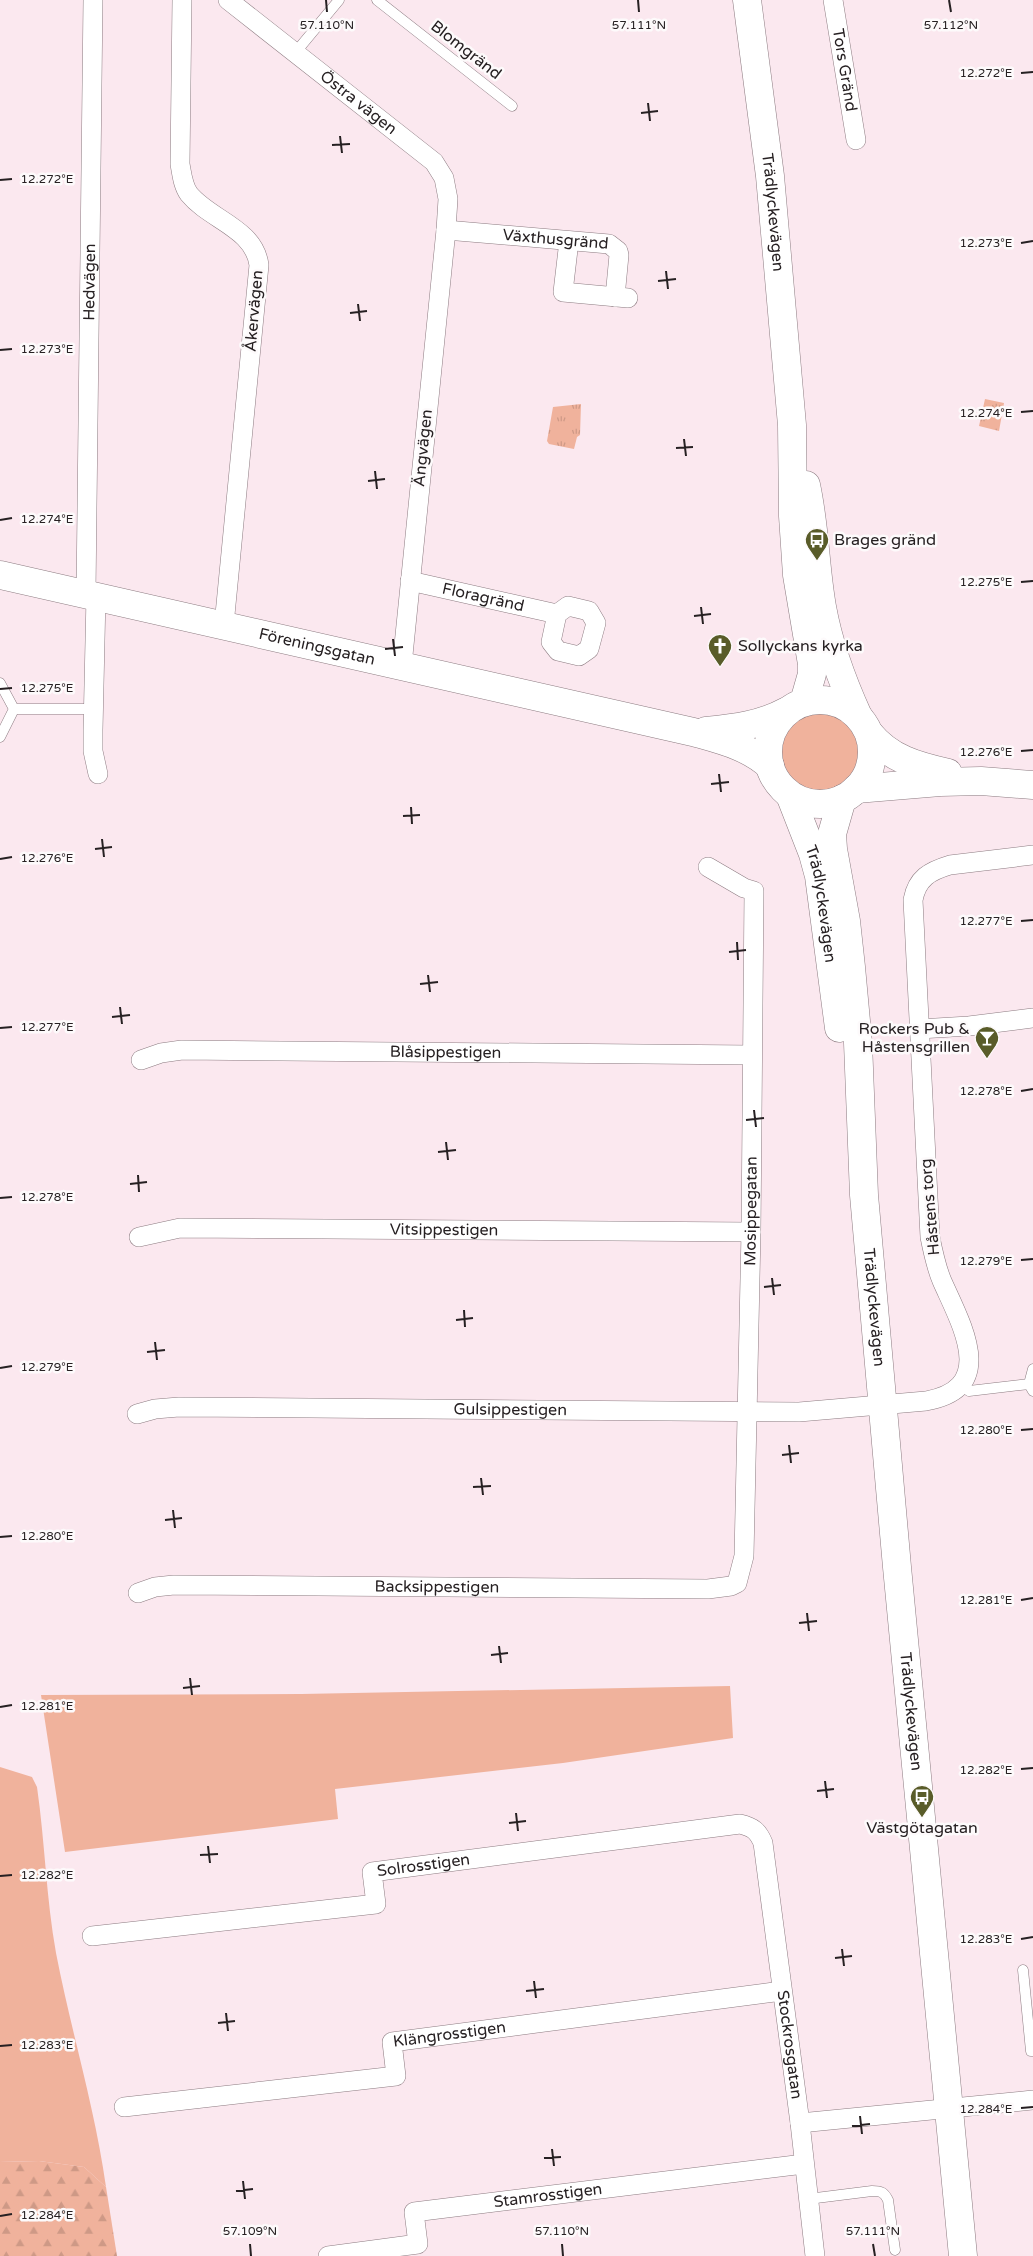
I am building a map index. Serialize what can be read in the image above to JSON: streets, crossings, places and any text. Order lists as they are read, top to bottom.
{
  "streets": {
    "street": [
      "Tors Gränd",
      "Östra vägen",
      "Trädlyckevägen",
      "Växthusgränd",
      "Hedvägen",
      "Åkervägen",
      "Ängvägen",
      "Floragränd",
      "Föreningsgatan",
      "Blåsippestigen",
      "Håstens torg",
      "Mosippegatan",
      "Vitsippestigen",
      "Gulsippestigen",
      "Backsippestigen",
      "Solrosstigen",
      "Klängrosstigen",
      "Stockrosgatan",
      "Stamrosstigen"
    ],
    "lane": ["Blomgränd"]
  },
  "crossings": [
    ["Östra vägen", "Växthusgränd"],
    ["Östra vägen", "Ängvägen"],
    ["Trädlyckevägen", "Föreningsgatan"],
    ["Trädlyckevägen", "Gulsippestigen"],
    ["Växthusgränd", "Ängvägen"],
    ["Hedvägen", "Föreningsgatan"],
    ["Åkervägen", "Föreningsgatan"],
    ["Ängvägen", "Floragränd"],
    ["Ängvägen", "Föreningsgatan"],
    ["Blåsippestigen", "Mosippegatan"],
    ["Mosippegatan", "Vitsippestigen"],
    ["Mosippegatan", "Gulsippestigen"],
    ["Mosippegatan", "Backsippestigen"],
    ["Solrosstigen", "Stockrosgatan"],
    ["Klängrosstigen", "Stockrosgatan"],
    ["Stockrosgatan", "Stamrosstigen"]
  ],
  "places": {
    "bus stop": ["Brages gränd", "Västgötagatan"],
    "church": ["Sollyckans kyrka"],
    "bar": ["Rockers Pub & Håstensgrillen"]
  },
  "coordinates": [
    "57.110°N",
    "57.111°N",
    "57.112°N",
    "12.272°E",
    "12.273°E",
    "12.274°E",
    "12.275°E",
    "12.276°E",
    "12.277°E",
    "12.278°E",
    "12.279°E",
    "12.280°E",
    "12.281°E",
    "12.282°E",
    "12.283°E",
    "12.284°E",
    "57.109°N"
  ]
}
